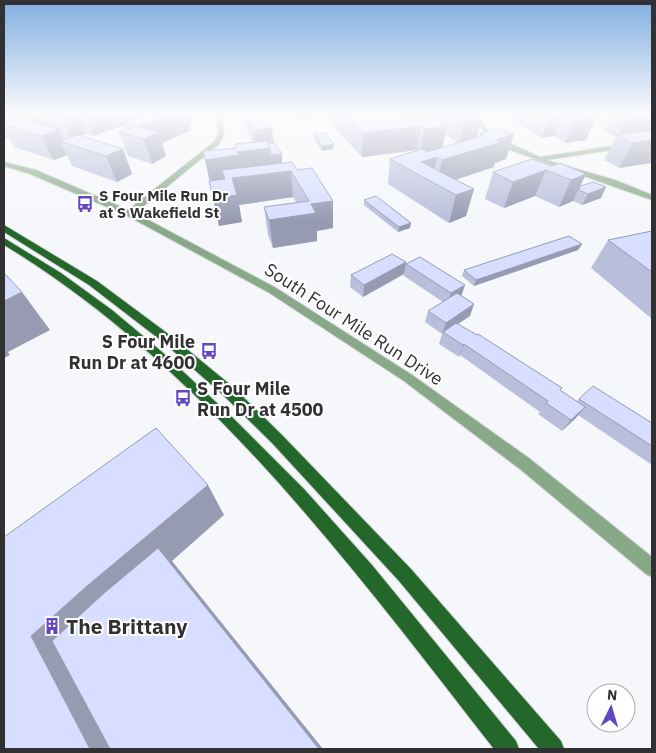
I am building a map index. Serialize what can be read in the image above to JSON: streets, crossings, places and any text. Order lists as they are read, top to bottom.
{
  "streets": {
    "street": ["South Four Mile Run Drive"]
  },
  "places": {
    "bus stop": ["S Four Mile Run Dr at S Wakefield St", "S Four Mile Run Dr at 4600", "S Four Mile Run Dr at 4500"],
    "building": ["The Brittany"]
  },
  "north": "top"
}
